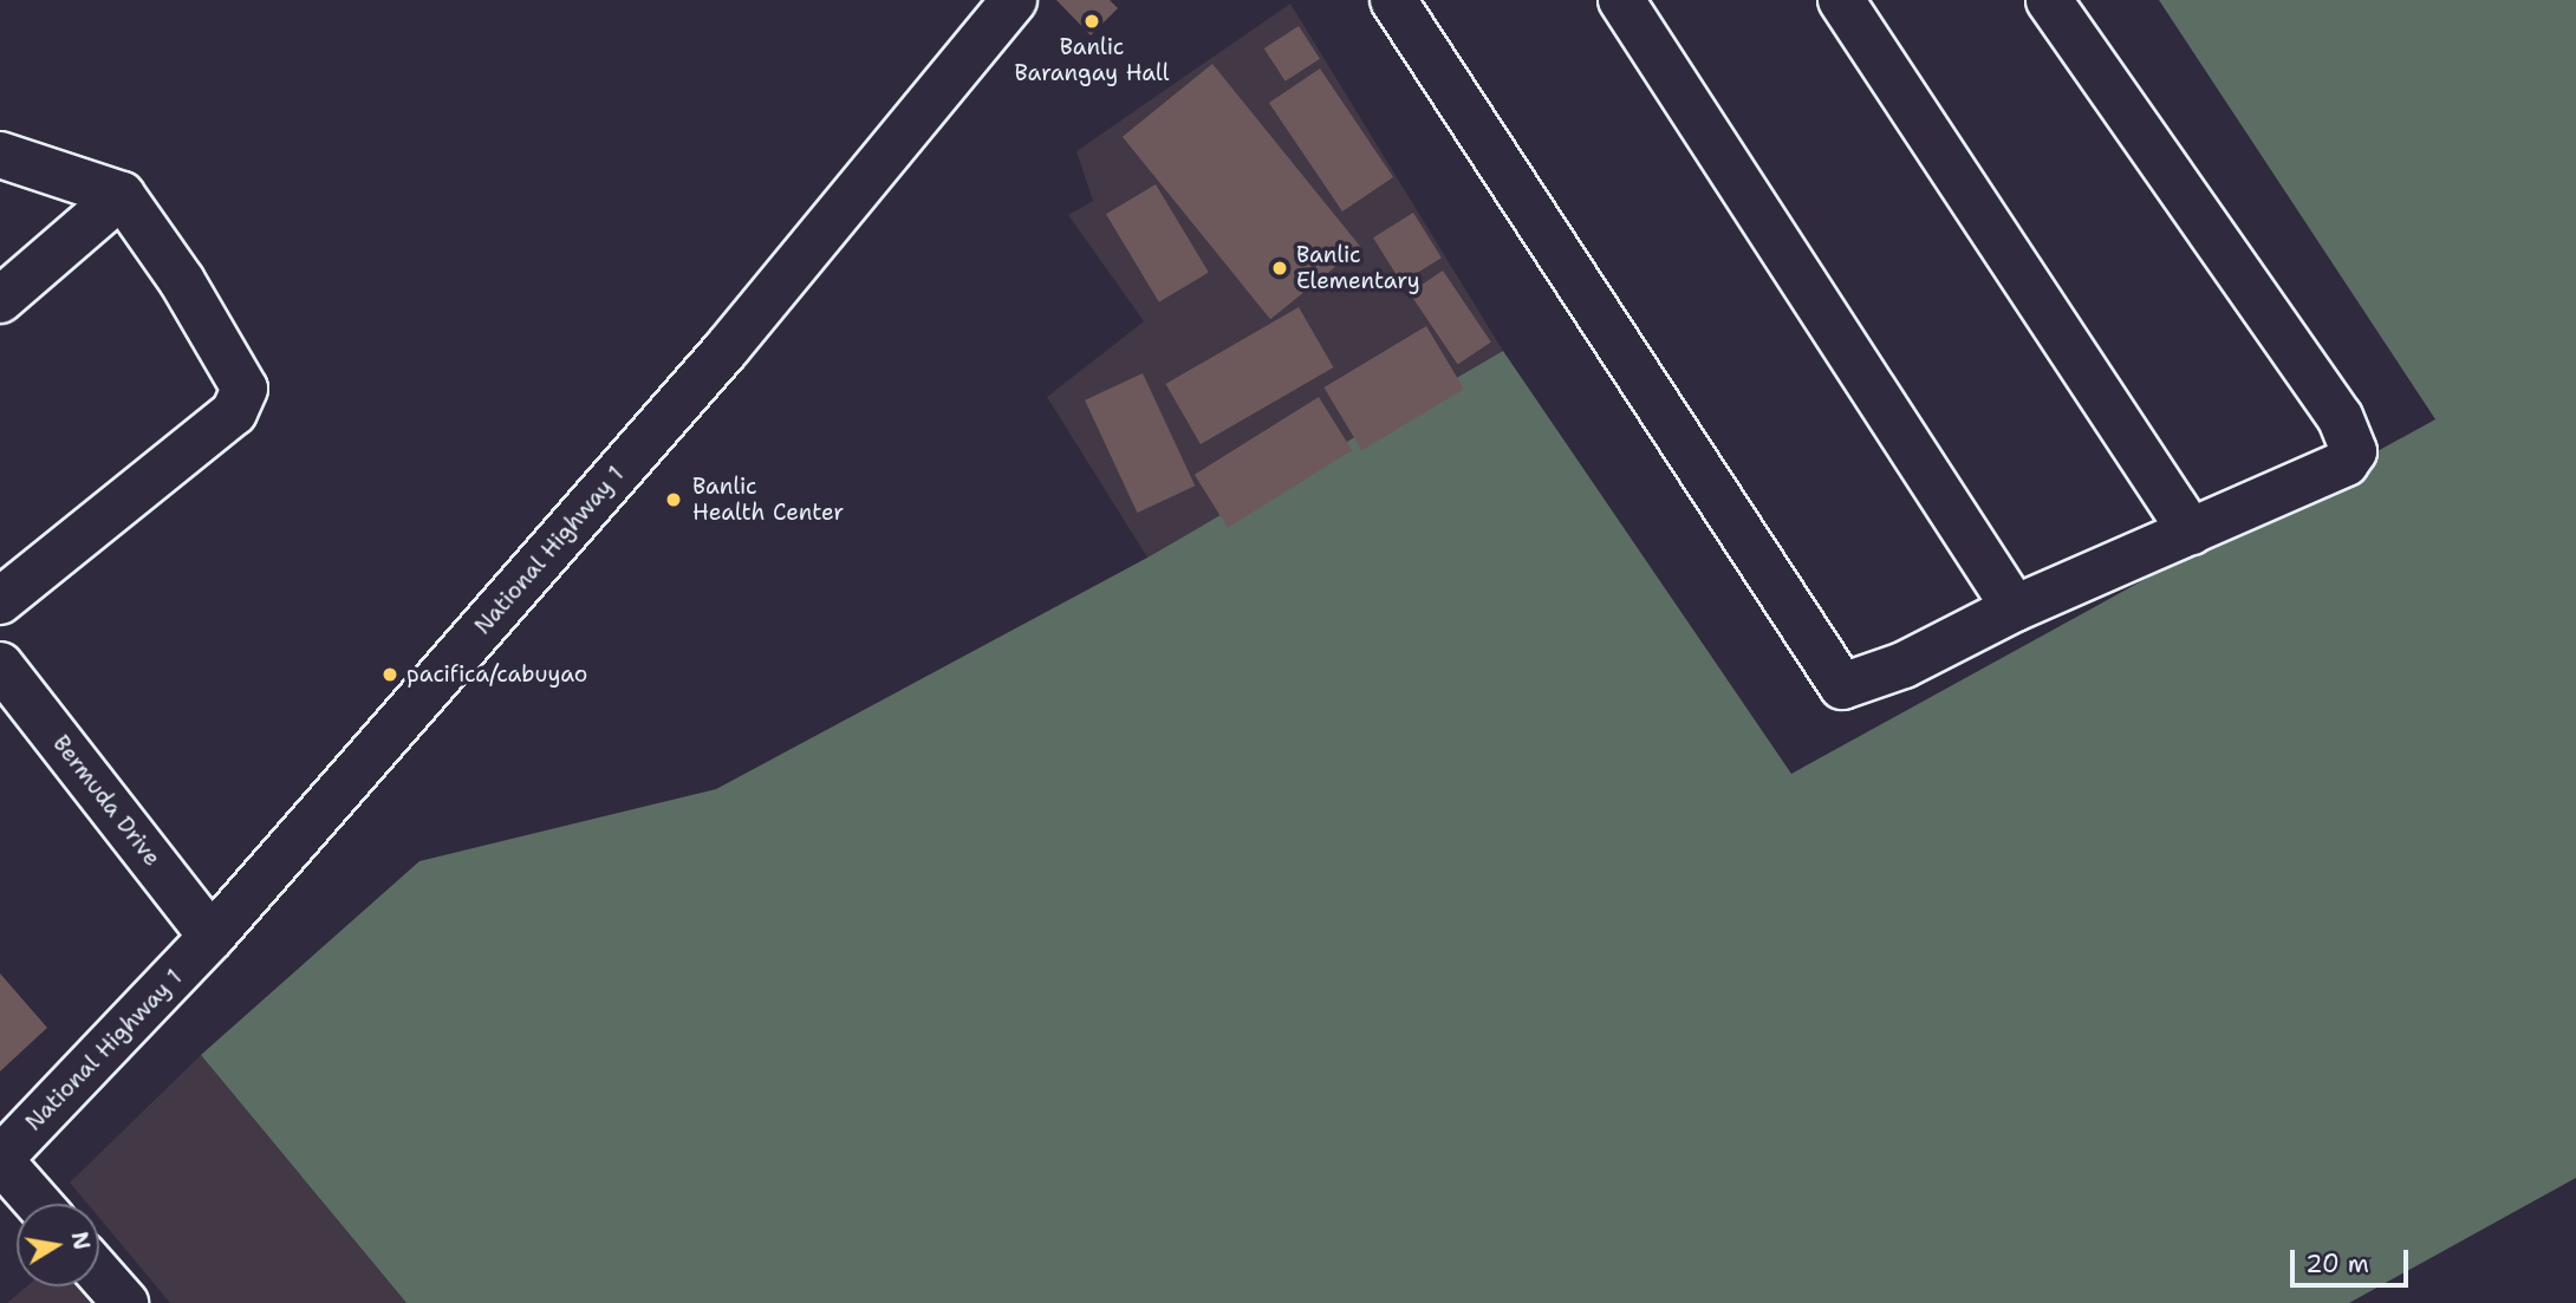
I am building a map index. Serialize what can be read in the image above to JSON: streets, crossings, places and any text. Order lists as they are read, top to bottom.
{
  "streets": {
    "main road": ["National Highway 1", "Bermuda Drive"]
  },
  "crossings": [
    ["National Highway 1", "Bermuda Drive"]
  ],
  "places": [
    "Banlic Barangay Hall",
    "Banlic Elementary",
    "Banlic Health Center",
    "pacifica/cabuyao"
  ],
  "scale_bar": "20 m",
  "north": "right"
}
